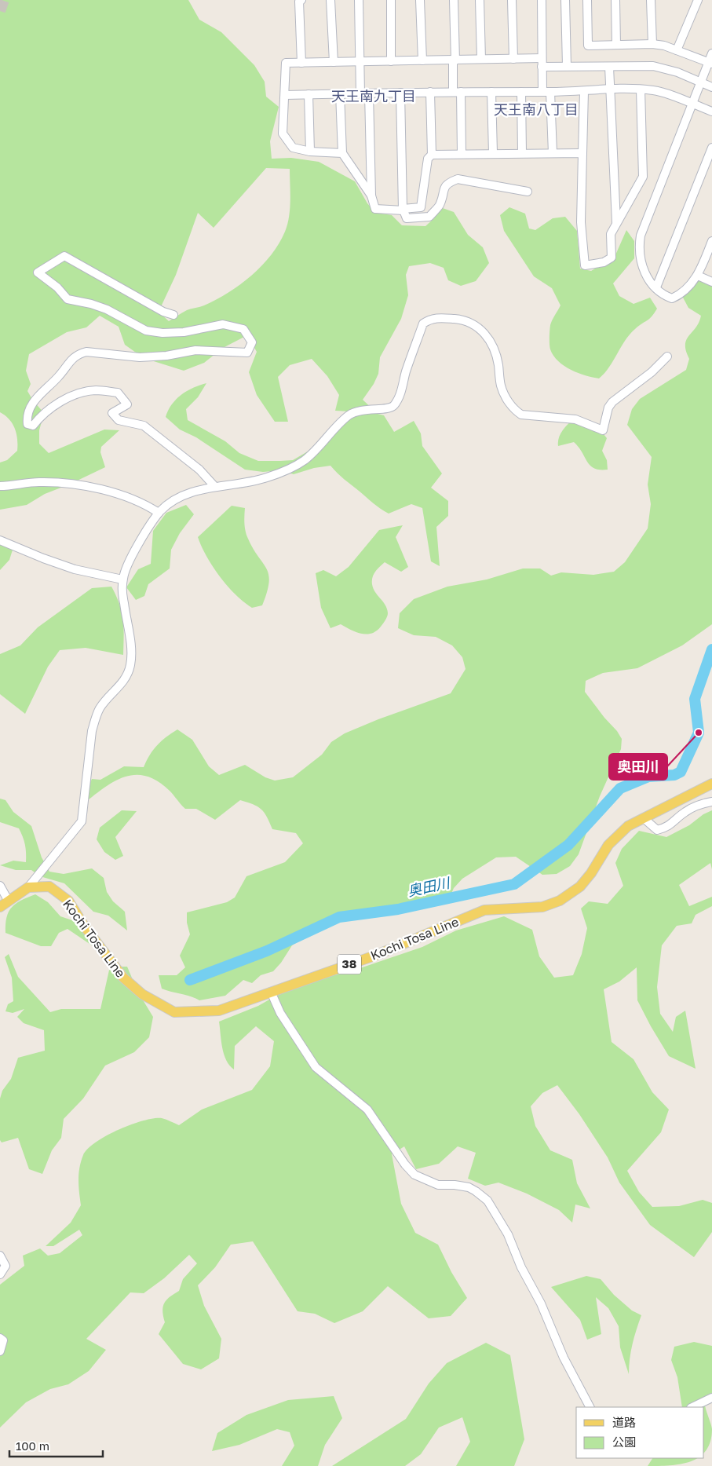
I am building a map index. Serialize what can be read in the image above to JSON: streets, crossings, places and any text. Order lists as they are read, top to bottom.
{
  "streets": {
    "main road": ["Kochi Tosa Line", "38"]
  },
  "districts": ["天王南九丁目", "天王南八丁目"],
  "water": ["奥田川"],
  "places": ["奥田川"],
  "legend": ["道路", "公園"],
  "scale_bar": "100 m"
}
